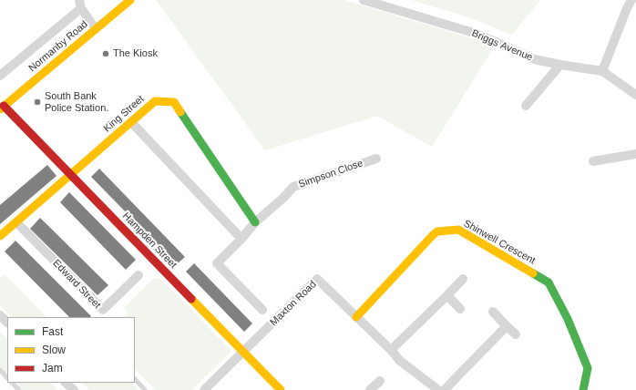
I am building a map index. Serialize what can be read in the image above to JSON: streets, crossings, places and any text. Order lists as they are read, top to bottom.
{
  "streets": {
    "street": [
      "Briggs Avenue",
      "Normanby Road",
      "King Street",
      "Simpson Close",
      "Hampden Street",
      "Shinwell Crescent",
      "Edward Street",
      "Maxton Road"
    ]
  },
  "crossings": [
    ["Normanby Road", "Hampden Street"],
    ["King Street", "Simpson Close"],
    ["King Street", "Hampden Street"],
    ["King Street", "Edward Street"],
    ["Hampden Street", "Maxton Road"],
    ["Shinwell Crescent", "Maxton Road"]
  ],
  "places": ["The Kiosk", "South Bank Police Station."],
  "legend": ["Fast", "Slow", "Jam"]
}
